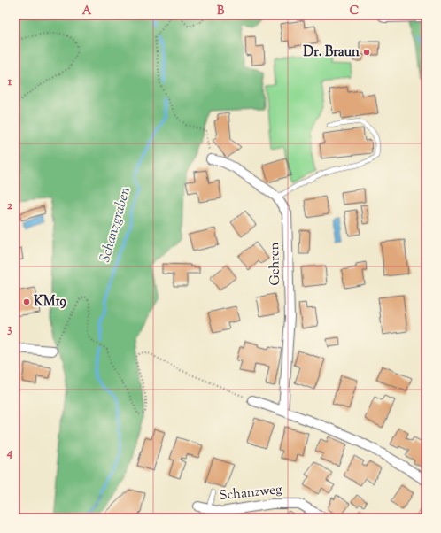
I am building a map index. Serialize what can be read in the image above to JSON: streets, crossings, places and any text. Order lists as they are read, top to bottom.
{
  "streets": {
    "street": ["Gehren", "Schanzweg"]
  },
  "water": ["Schanzgraben"],
  "places": ["Dr. Braun", "KM19"],
  "grid": {
    "columns": ["A", "B", "C"],
    "rows": [
      "1",
      "2",
      "3",
      "4"
    ]
  }
}
